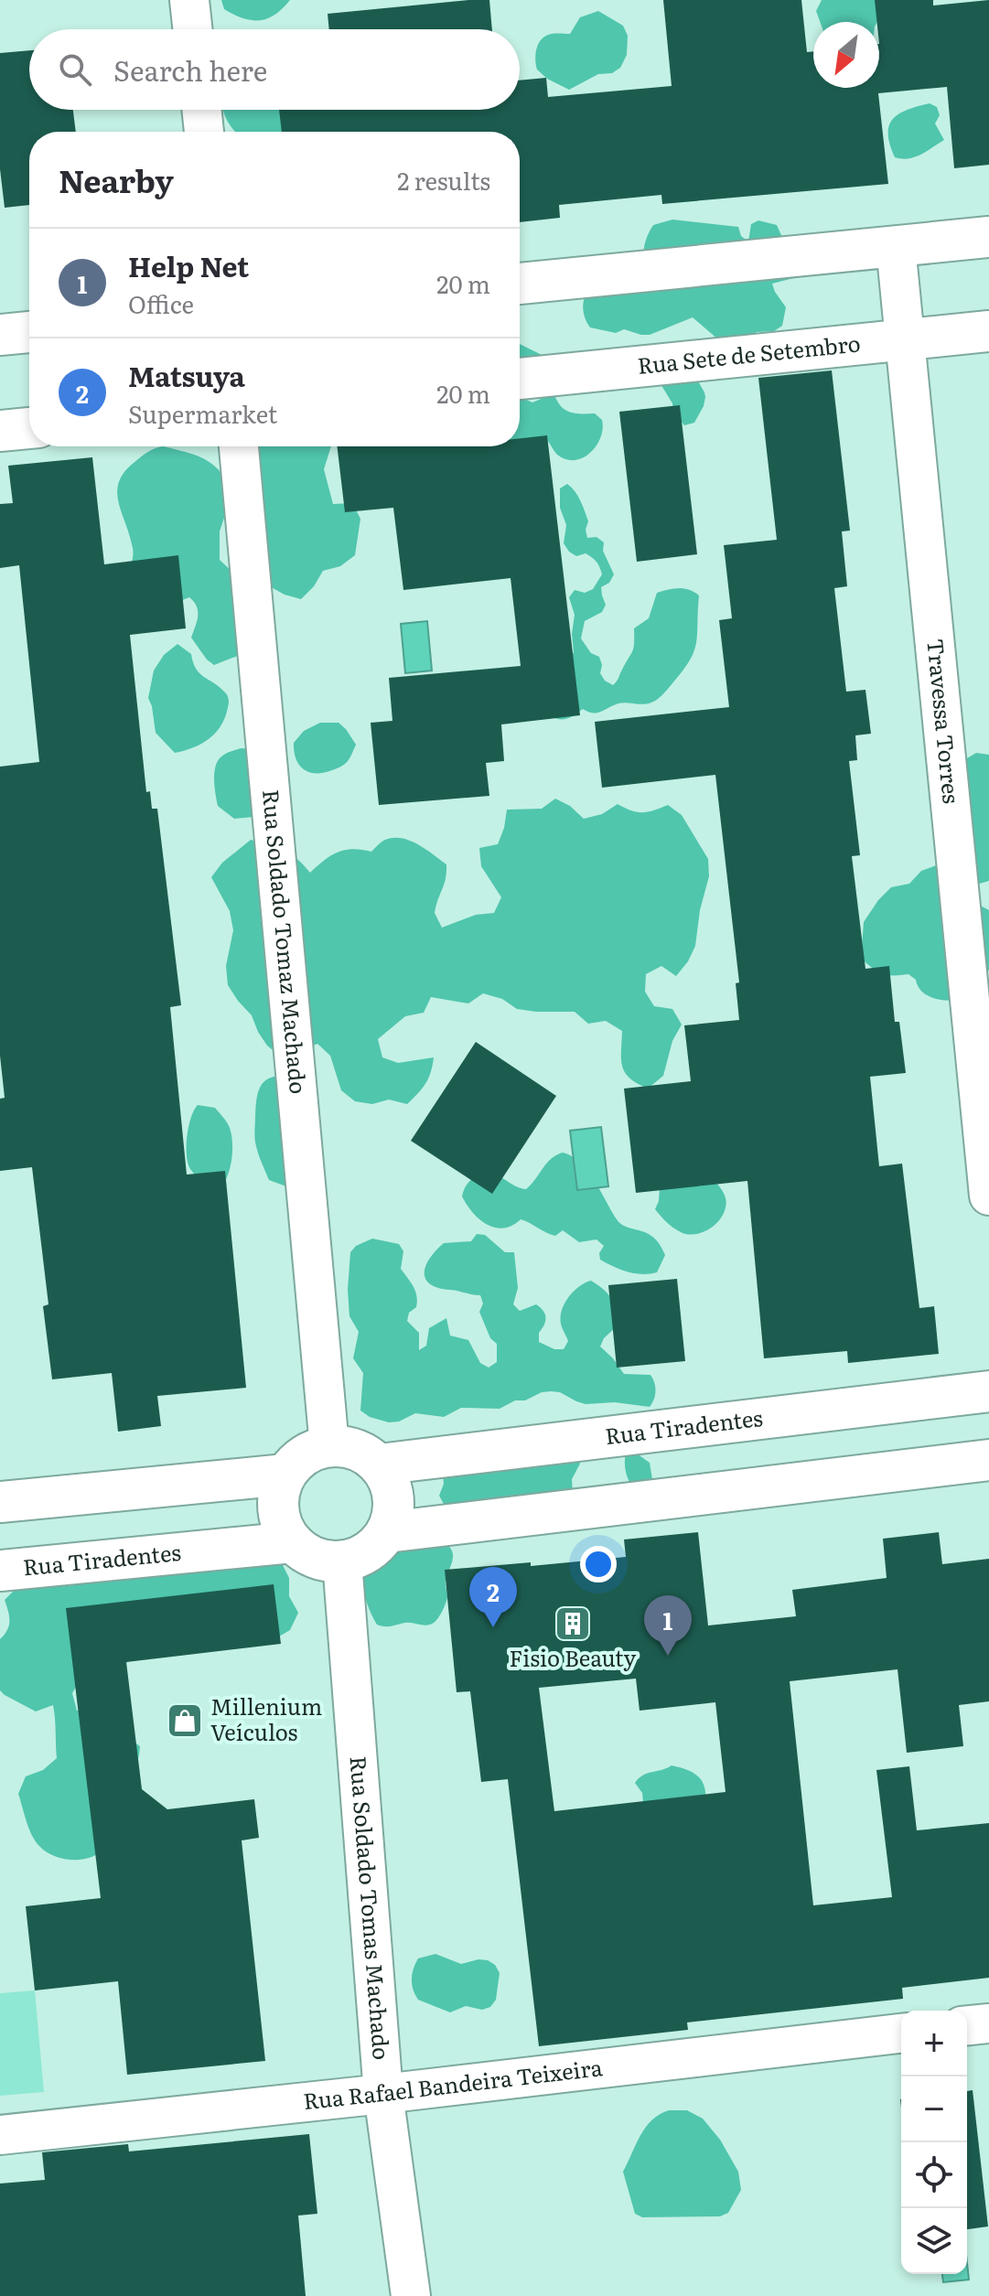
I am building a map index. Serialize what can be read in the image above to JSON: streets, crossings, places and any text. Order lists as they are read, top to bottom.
{
  "streets": {
    "main road": ["Rua Sete de Setembro", "Rua Tiradentes"],
    "street": [
      "Travessa Torres",
      "Rua Soldado Tomaz Machado",
      "Rua Soldado Tomas Machado",
      "Rua Rafael Bandeira Teixeira"
    ]
  },
  "crossings": [
    ["Rua Sete de Setembro", "Travessa Torres"],
    ["Rua Soldado Tomaz Machado", "Rua Tiradentes"],
    ["Rua Soldado Tomaz Machado", "Rua Soldado Tomas Machado"],
    ["Rua Tiradentes", "Rua Soldado Tomas Machado"],
    ["Rua Soldado Tomas Machado", "Rua Rafael Bandeira Teixeira"]
  ],
  "places": {
    "building": ["Fisio Beauty"],
    "shop": ["Millenium Veículos"]
  },
  "north": "bottom left",
  "page": {
    "search": "Search here",
    "heading": ["Nearby", "2 results"],
    "list": [
      {
        "mark": "1",
        "name": "Help Net",
        "note": "Office",
        "value": "20 m"
      },
      {
        "mark": "2",
        "name": "Matsuya",
        "note": "Supermarket",
        "value": "20 m"
      }
    ],
    "pins": ["2", "1"],
    "map_buttons": ["+", "−"]
  }
}
